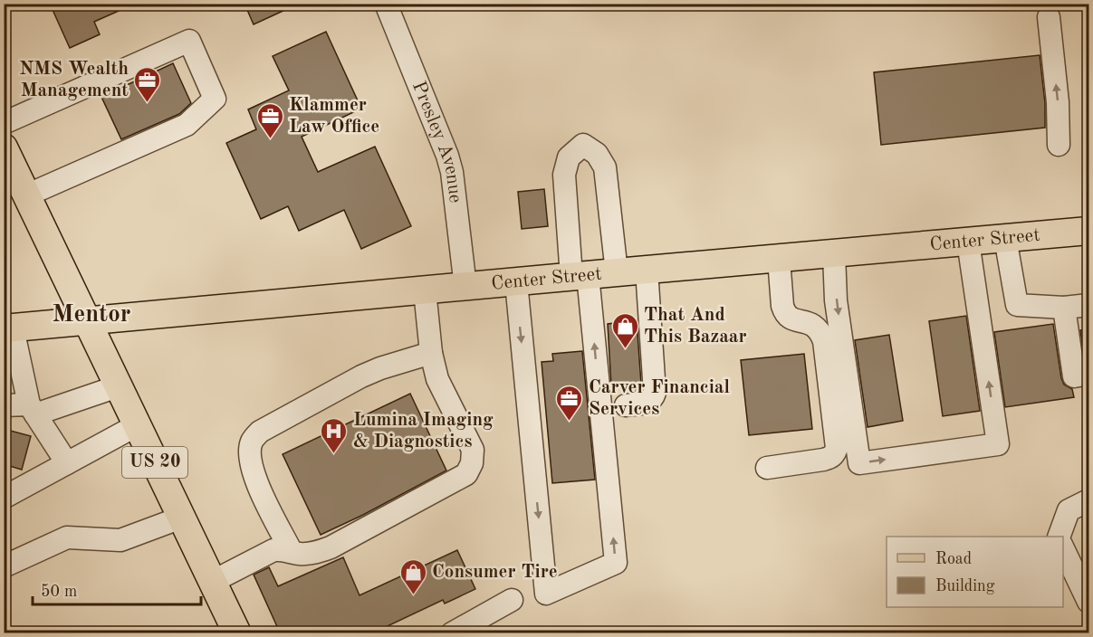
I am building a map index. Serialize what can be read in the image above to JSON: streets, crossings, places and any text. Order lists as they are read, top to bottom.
{
  "streets": {
    "main road": ["Center Street", "US 20"],
    "street": ["Presley Avenue"]
  },
  "crossings": [
    ["Presley Avenue", "Center Street"],
    ["Center Street", "US 20"]
  ],
  "districts": ["Mentor"],
  "places": {
    "office": ["NMS Wealth Management", "Klammer Law Office", "Carver Financial Services"],
    "shop": ["That And This Bazaar", "Consumer Tire"],
    "hospital": ["Lumina Imaging & Diagnostics"]
  },
  "legend": ["Road", "Building"],
  "scale_bar": "50 m"
}
